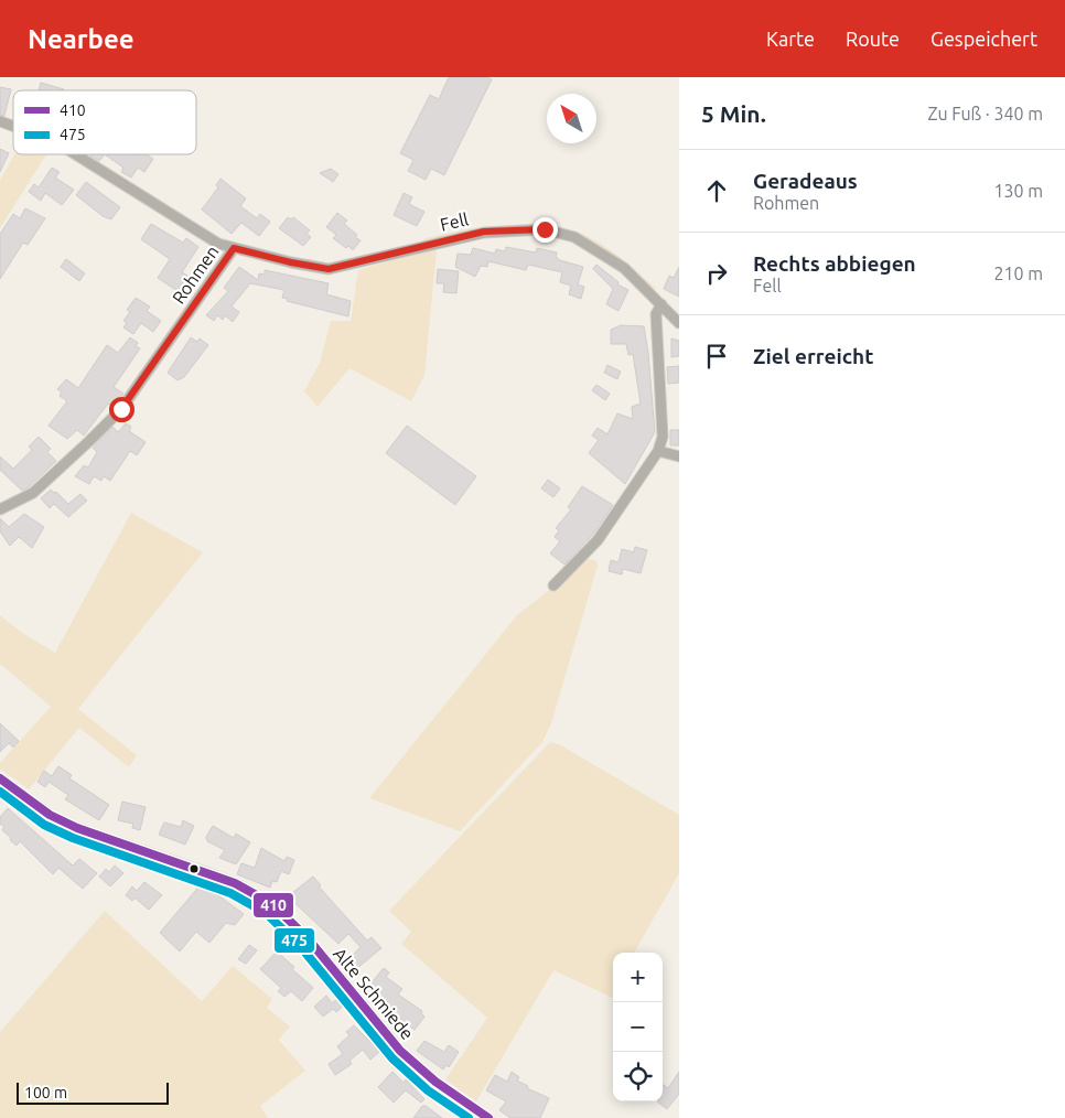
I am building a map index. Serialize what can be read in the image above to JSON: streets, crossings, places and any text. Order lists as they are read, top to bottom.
{
  "streets": {
    "street": ["Fell", "Rohmen", "Alte Schmiede"]
  },
  "crossings": [
    ["Fell", "Rohmen"]
  ],
  "lines": ["transit line 410", "transit line 475"],
  "legend": ["410", "475"],
  "scale_bar": "100 m",
  "north": "top left",
  "page": {
    "header": "Nearbee",
    "nav": ["Karte", "Route", "Gespeichert"],
    "heading": ["5 Min.", "Zu Fuß · 340 m"],
    "list": [
      ["Geradeaus", "Rohmen", "130 m"],
      ["Rechts abbiegen", "Fell", "210 m"],
      "Ziel erreicht"
    ],
    "map_buttons": ["+", "−"],
    "scale": "100 m"
  }
}
